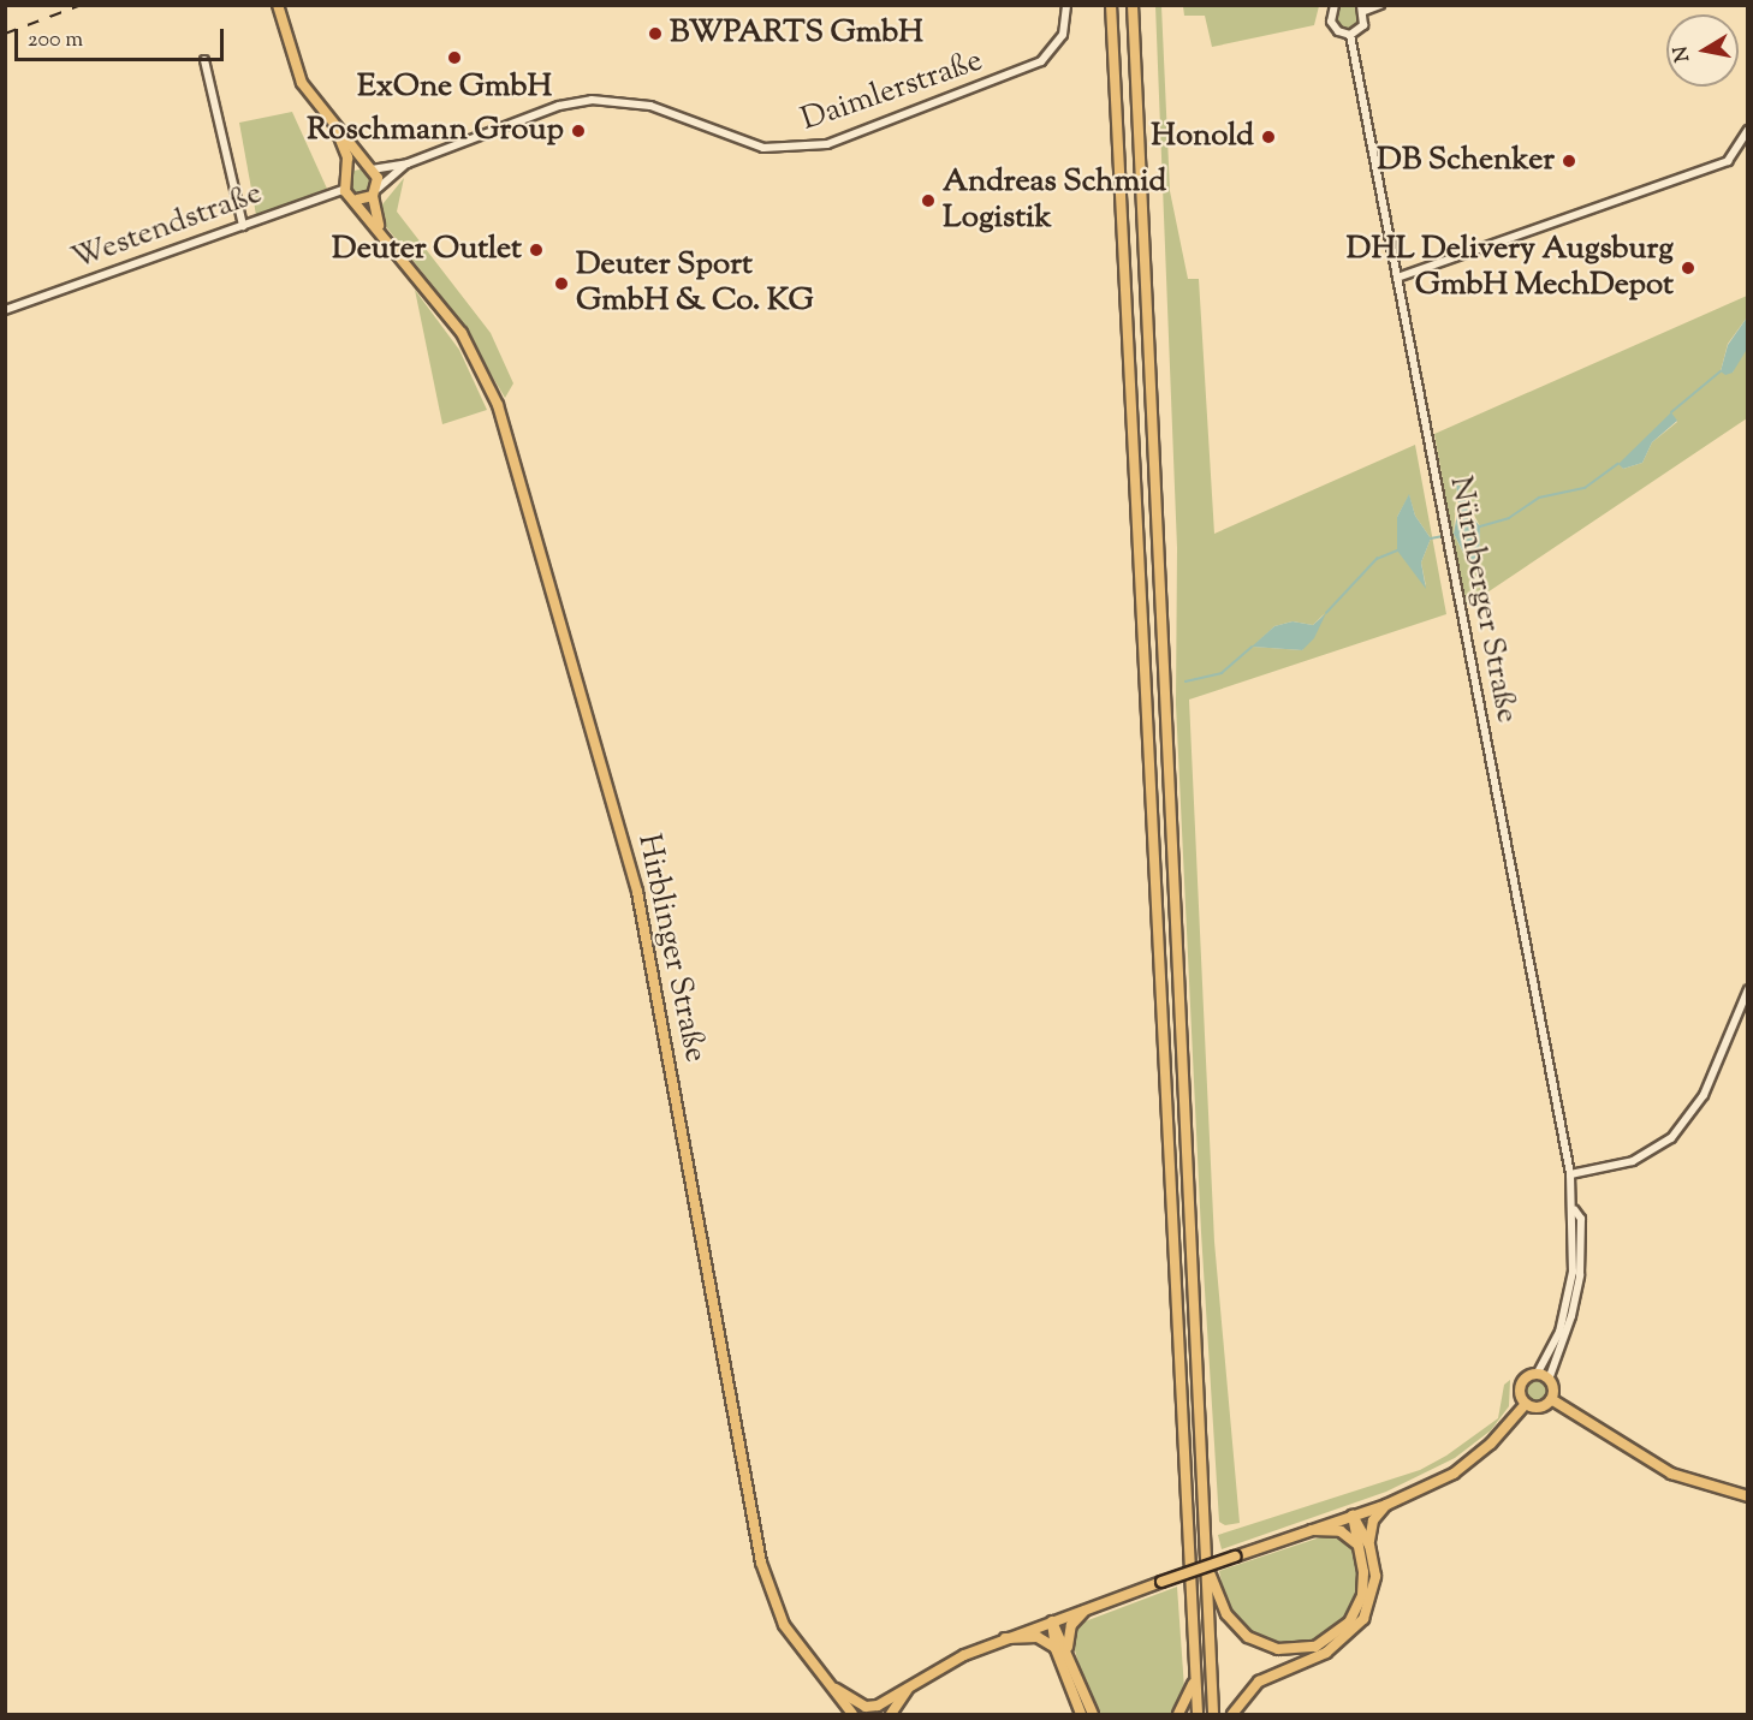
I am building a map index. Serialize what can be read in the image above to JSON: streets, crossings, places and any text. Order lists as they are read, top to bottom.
{
  "streets": {
    "main road": ["Hirblinger Straße"],
    "street": ["Daimlerstraße", "Westendstraße", "Nürnberger Straße"]
  },
  "crossings": [
    ["Daimlerstraße", "Hirblinger Straße"],
    ["Westendstraße", "Hirblinger Straße"]
  ],
  "places": [
    "BWPARTS GmbH",
    "ExOne GmbH",
    "Roschmann Group",
    "Honold",
    "DB Schenker",
    "Andreas Schmid Logistik",
    "Deuter Outlet",
    "DHL Delivery Augsburg GmbH MechDepot",
    "Deuter Sport GmbH & Co. KG"
  ],
  "scale_bar": "200 m",
  "north": "left"
}
